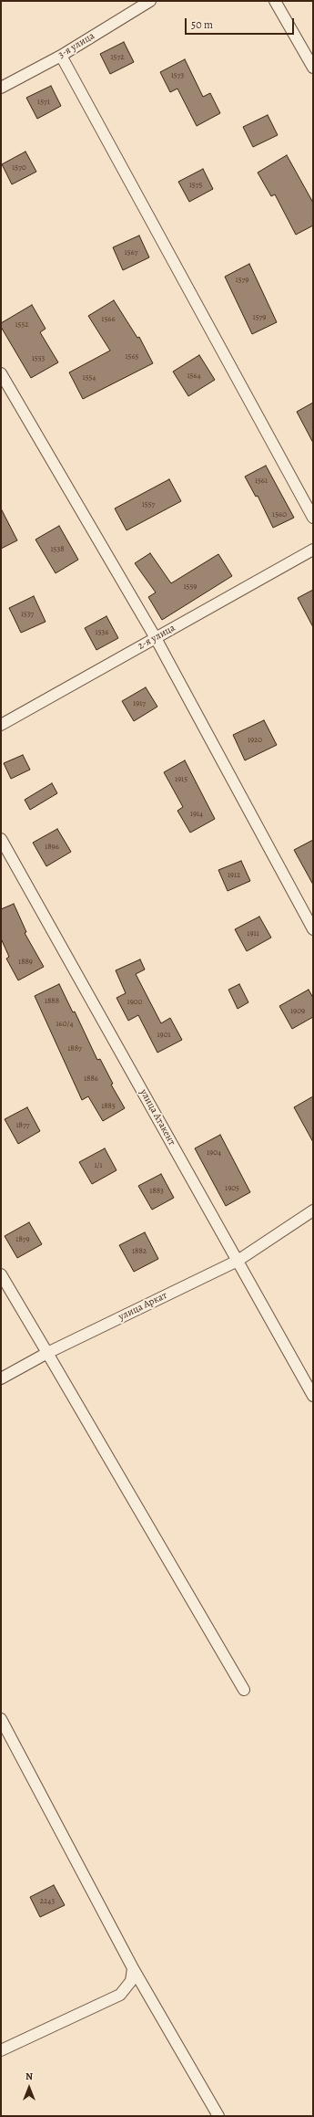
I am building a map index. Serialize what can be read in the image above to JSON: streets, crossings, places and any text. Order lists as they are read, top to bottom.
{
  "streets": {
    "street": [
      "3-я улица",
      "2-я улица",
      "улица Атакент",
      "улица Аркат"
    ]
  },
  "crossings": [
    ["улица Атакент", "улица Аркат"]
  ],
  "house_numbers": [
    "1572",
    "1573",
    "1571",
    "1570",
    "1575",
    "1567",
    "1579",
    "1579",
    "1566",
    "1552",
    "1565",
    "1553",
    "1564",
    "1554",
    "1561",
    "1557",
    "1560",
    "1538",
    "1559",
    "1537",
    "1536",
    "1917",
    "1920",
    "1915",
    "1914",
    "1896",
    "1912",
    "1911",
    "1889",
    "1888",
    "1900",
    "1909",
    "160/4",
    "1901",
    "1887",
    "1886",
    "1885",
    "1877",
    "1904",
    "1/1",
    "1905",
    "1883",
    "1879",
    "1882",
    "2243"
  ],
  "scale_bar": "50 m",
  "north": "top"
}
